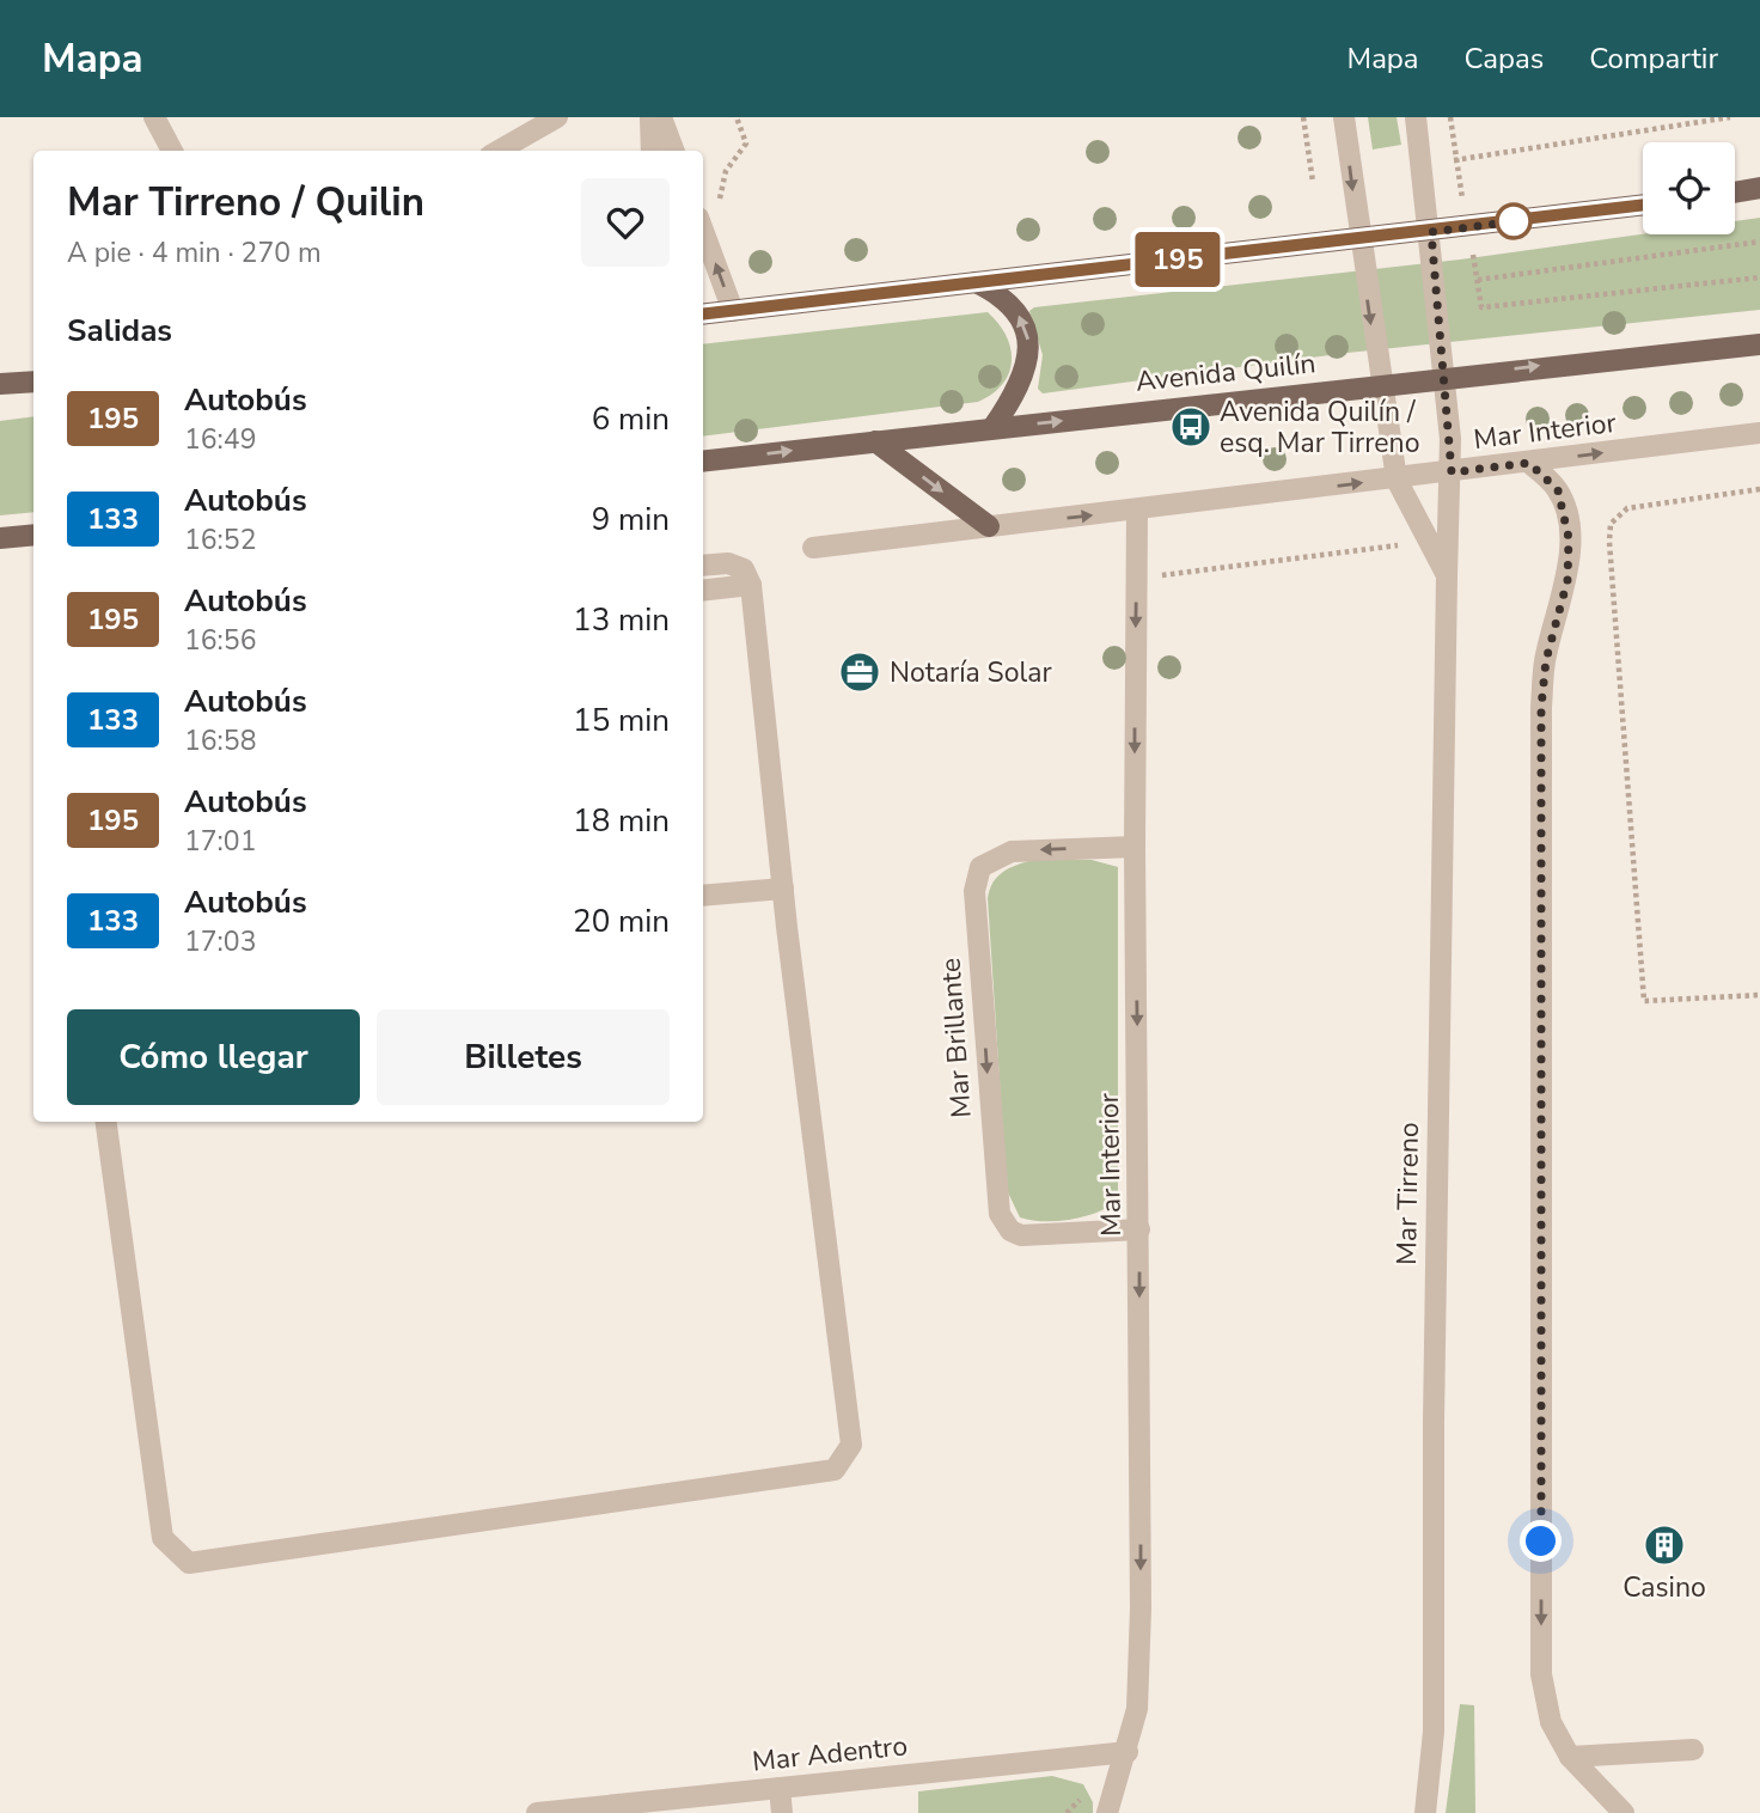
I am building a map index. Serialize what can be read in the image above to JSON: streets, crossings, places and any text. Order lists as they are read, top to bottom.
{
  "streets": {
    "main road": ["Avenida Quilín"],
    "street": [
      "Mar Interior",
      "Mar Brillante",
      "Mar Tirreno",
      "Mar Adentro"
    ]
  },
  "crossings": [
    ["Avenida Quilín", "Mar Tirreno"],
    ["Mar Interior", "Mar Brillante"],
    ["Mar Interior", "Mar Tirreno"],
    ["Mar Interior", "Mar Adentro"]
  ],
  "places": {
    "bus stop": ["Avenida Quilín / esq. Mar Tirreno"],
    "office": ["Notaría Solar"],
    "building": ["Casino"]
  },
  "lines": ["bus line 195"],
  "page": {
    "header": "Mapa",
    "nav": ["Mapa", "Capas", "Compartir"],
    "on_map": "195",
    "heading": [
      ["Mar Tirreno / Quilin", "A pie · 4 min · 270 m"],
      "Salidas"
    ],
    "list": [
      {
        "mark": "195",
        "name": "Autobús",
        "note": "16:49",
        "value": "6 min"
      },
      {
        "mark": "133",
        "name": "Autobús",
        "note": "16:52",
        "value": "9 min"
      },
      {
        "mark": "195",
        "name": "Autobús",
        "note": "16:56",
        "value": "13 min"
      },
      {
        "mark": "133",
        "name": "Autobús",
        "note": "16:58",
        "value": "15 min"
      },
      {
        "mark": "195",
        "name": "Autobús",
        "note": "17:01",
        "value": "18 min"
      },
      {
        "mark": "133",
        "name": "Autobús",
        "note": "17:03",
        "value": "20 min"
      }
    ],
    "buttons": ["Cómo llegar", "Billetes"]
  }
}
